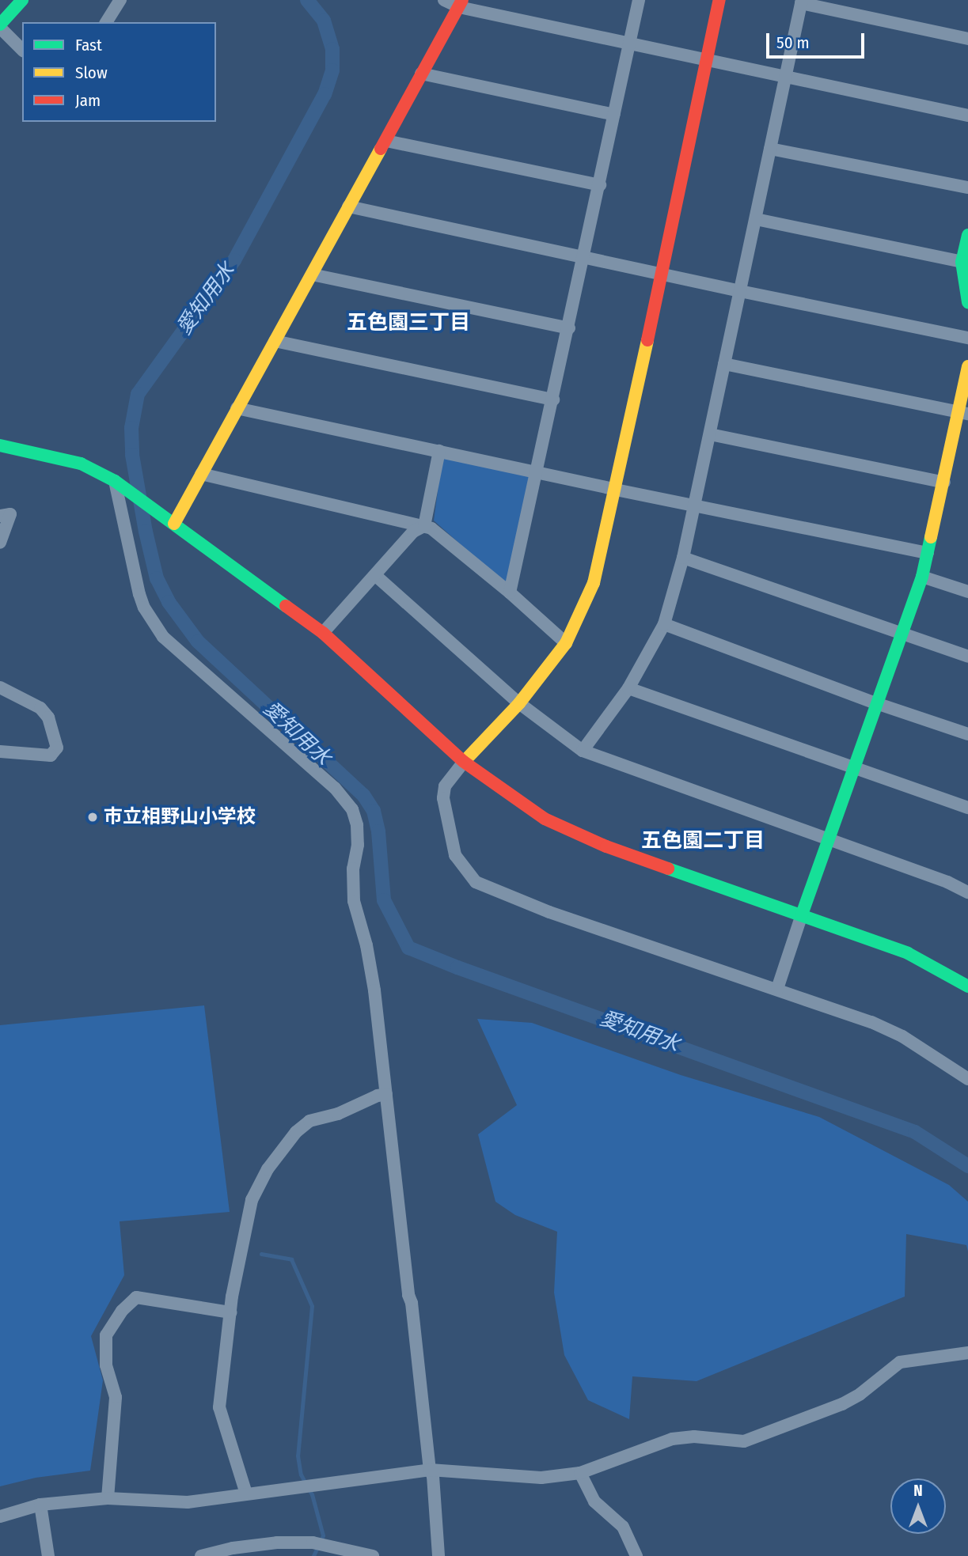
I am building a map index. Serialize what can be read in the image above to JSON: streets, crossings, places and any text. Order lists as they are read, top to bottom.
{
  "districts": ["五色園三丁目", "五色園二丁目"],
  "water": ["愛知用水"],
  "places": ["市立相野山小学校"],
  "legend": ["Fast", "Slow", "Jam"],
  "scale_bar": "50 m",
  "north": "top"
}
